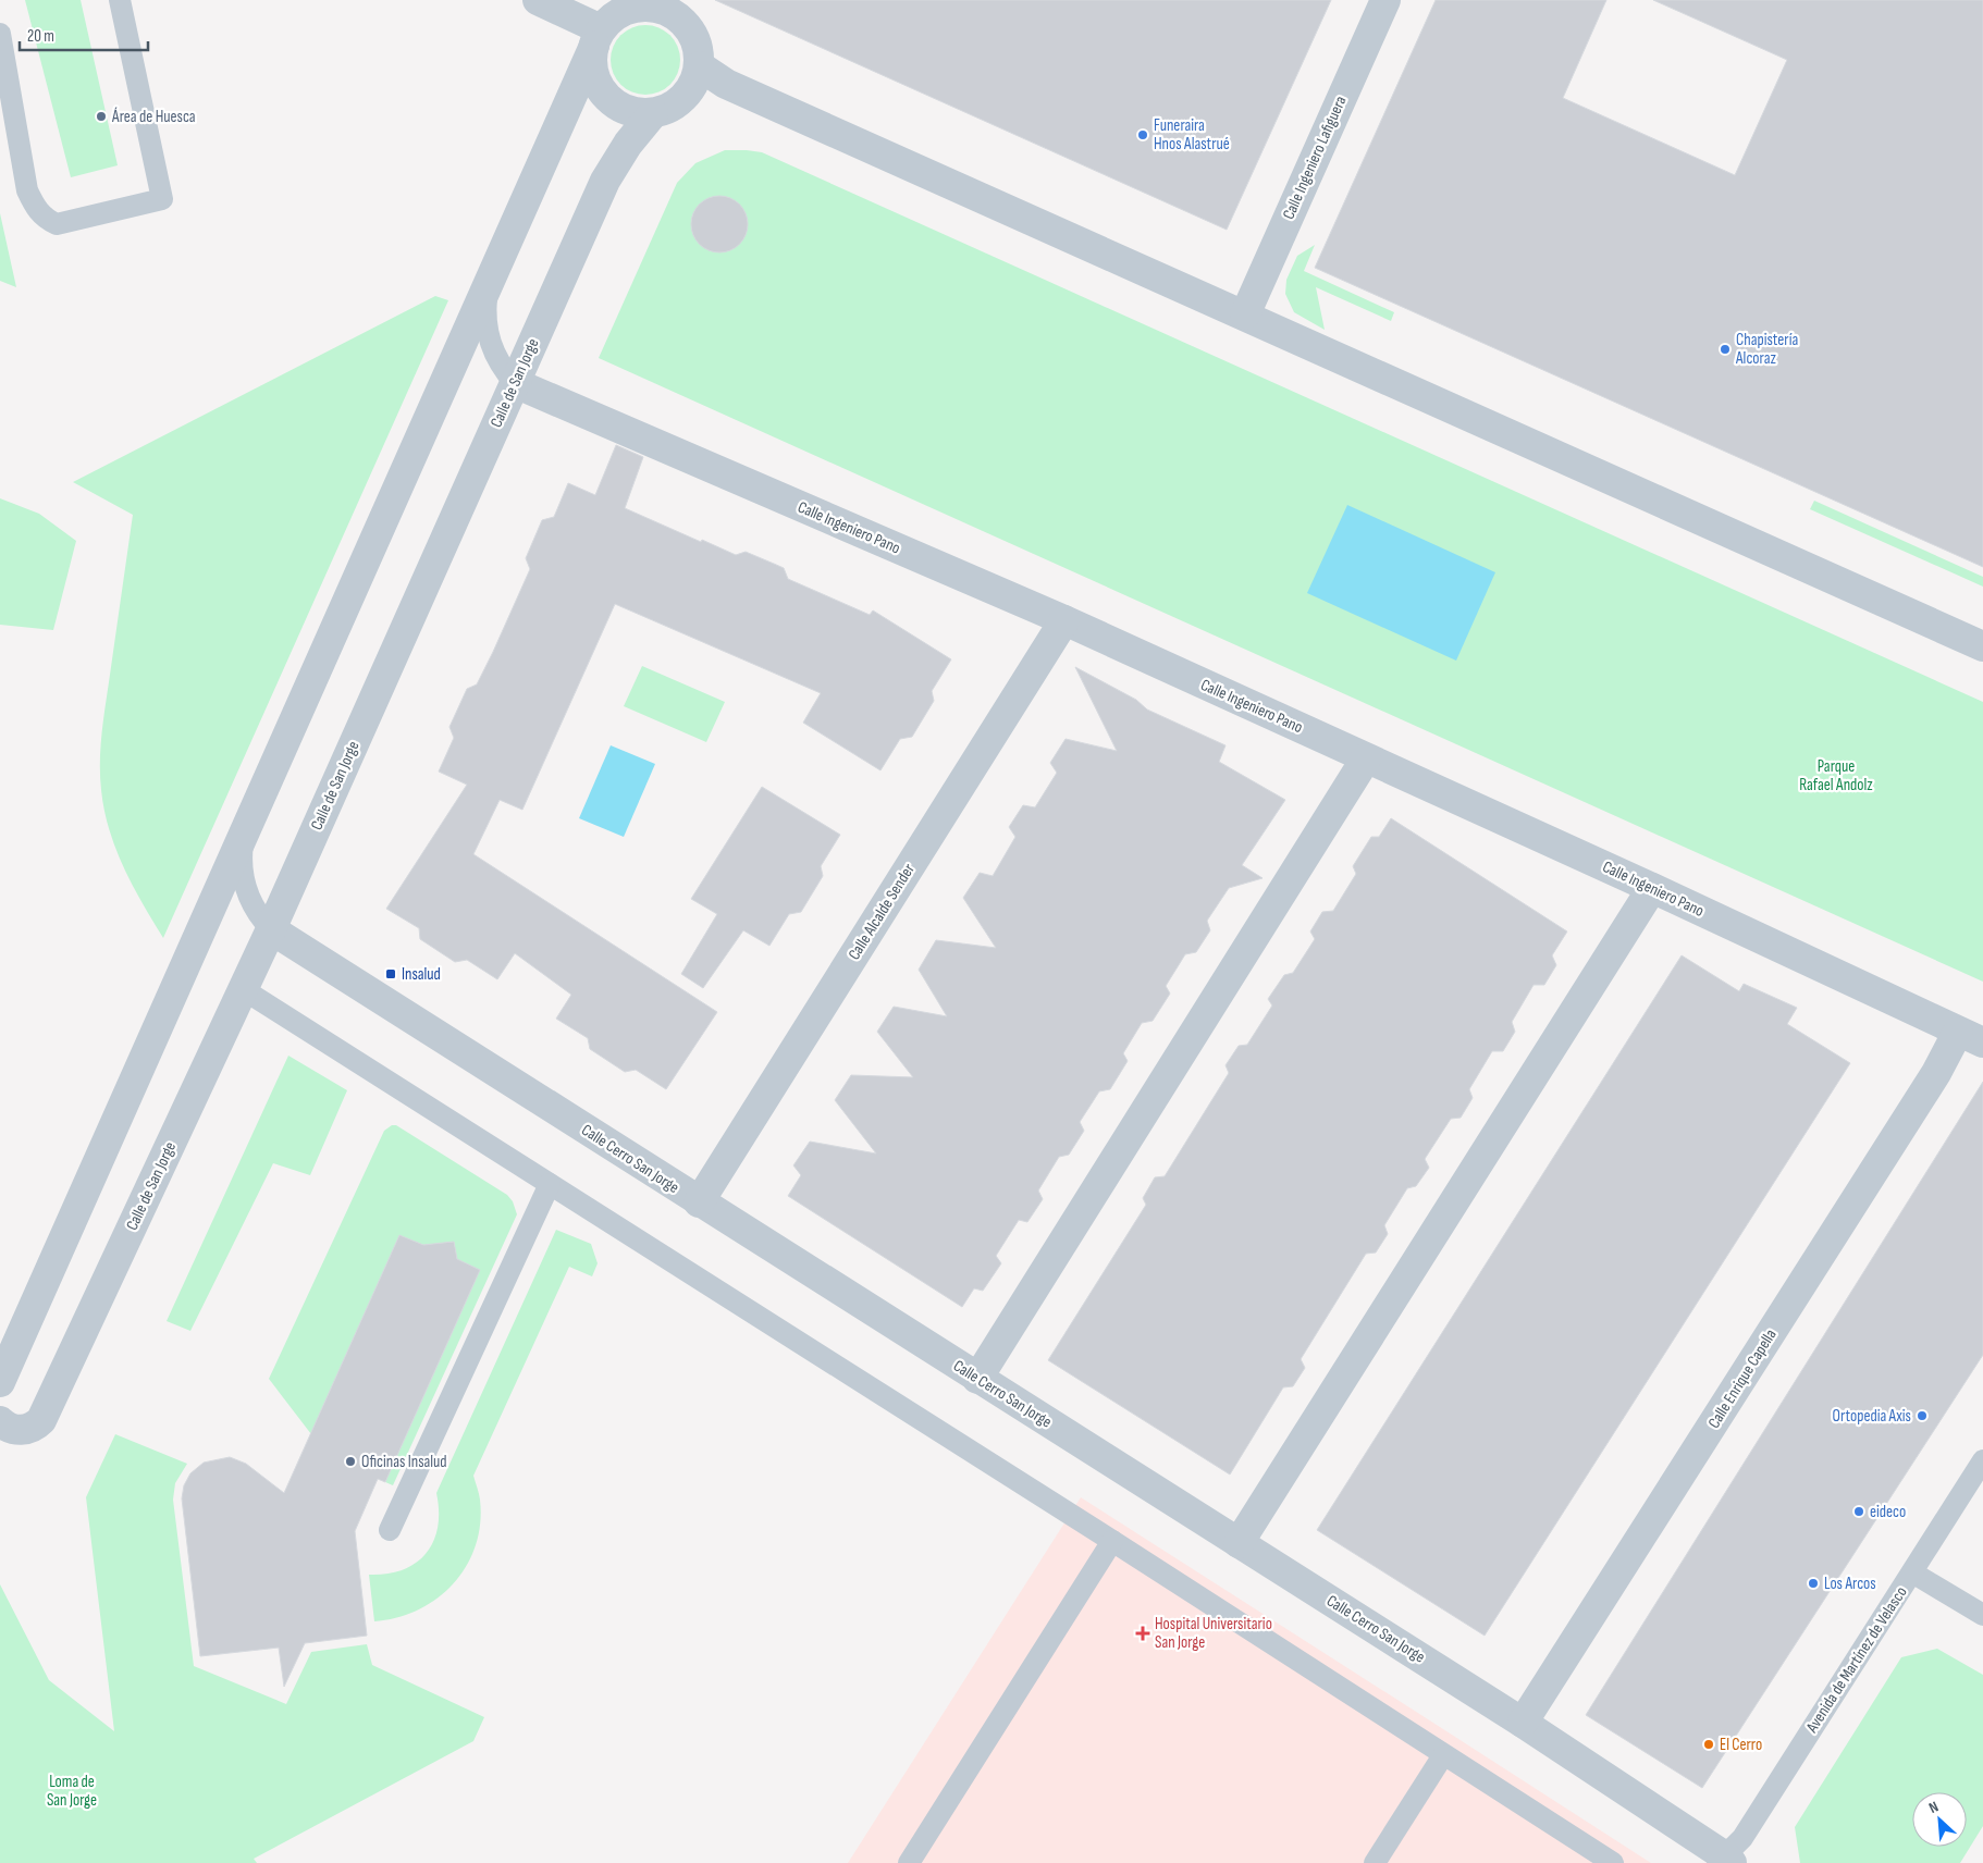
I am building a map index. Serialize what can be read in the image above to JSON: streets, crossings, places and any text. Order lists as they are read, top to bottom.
{
  "streets": {
    "street": [
      "Calle Ingeniero Lafiguera",
      "Calle de San Jorge",
      "Calle Ingeniero Pano",
      "Calle Alcalde Sender",
      "Calle Cerro San Jorge",
      "Calle Enrique Capella"
    ],
    "lane": ["Avenida de Martínez de Velasco"]
  },
  "crossings": [
    ["Calle de San Jorge", "Calle Ingeniero Pano"],
    ["Calle de San Jorge", "Calle Cerro San Jorge"],
    ["Calle Ingeniero Pano", "Calle Alcalde Sender"],
    ["Calle Ingeniero Pano", "Calle Enrique Capella"],
    ["Calle Alcalde Sender", "Calle Cerro San Jorge"],
    ["Calle Cerro San Jorge", "Calle Enrique Capella"],
    ["Calle Cerro San Jorge", "Avenida de Martínez de Velasco"]
  ],
  "parks": ["Parque Rafael Andolz", "Loma de San Jorge"],
  "places": {
    "other": [
      "Área de Huesca",
      "Funeraira Hnos Alastrué",
      "Chapistería Alcoraz",
      "Ortopedia Axis",
      "Oficinas Insalud",
      "eideco",
      "Los Arcos",
      "El Cerro"
    ],
    "transit": ["Insalud"],
    "health": ["Hospital Universitario San Jorge"]
  },
  "scale_bar": "20 m",
  "north": "top left"
}
